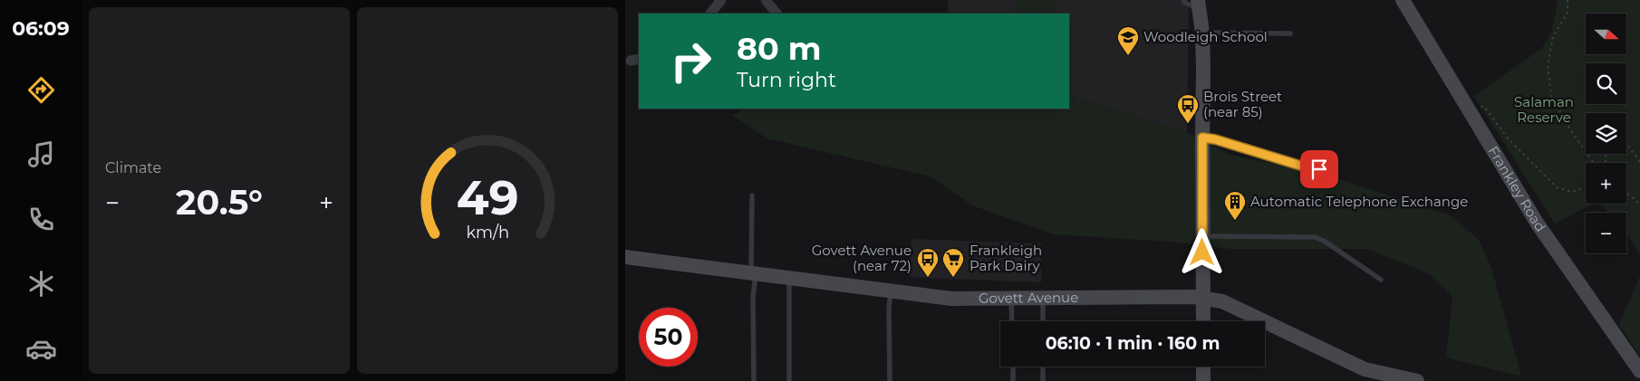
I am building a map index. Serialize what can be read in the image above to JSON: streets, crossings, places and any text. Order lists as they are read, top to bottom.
{
  "streets": {
    "street": ["Frankley Road", "Govett Avenue"]
  },
  "parks": ["Salaman Reserve"],
  "places": {
    "school or university": ["Woodleigh School"],
    "bus stop": ["Brois Street (near 85)", "Govett Avenue (near 72)"],
    "building": ["Automatic Telephone Exchange"],
    "supermarket": ["Frankleigh Park Dairy"]
  },
  "north": "right",
  "page": {
    "tabs": "06:09",
    "tile": "Climate",
    "map_buttons": ["+", "−"],
    "turn": ["80 m", "Turn right"],
    "heat": ["−", "20.5°", "+"],
    "limit": "50",
    "trip": "06:10 · 1 min · 160 m",
    "gauge": ["49", "km/h"]
  }
}
